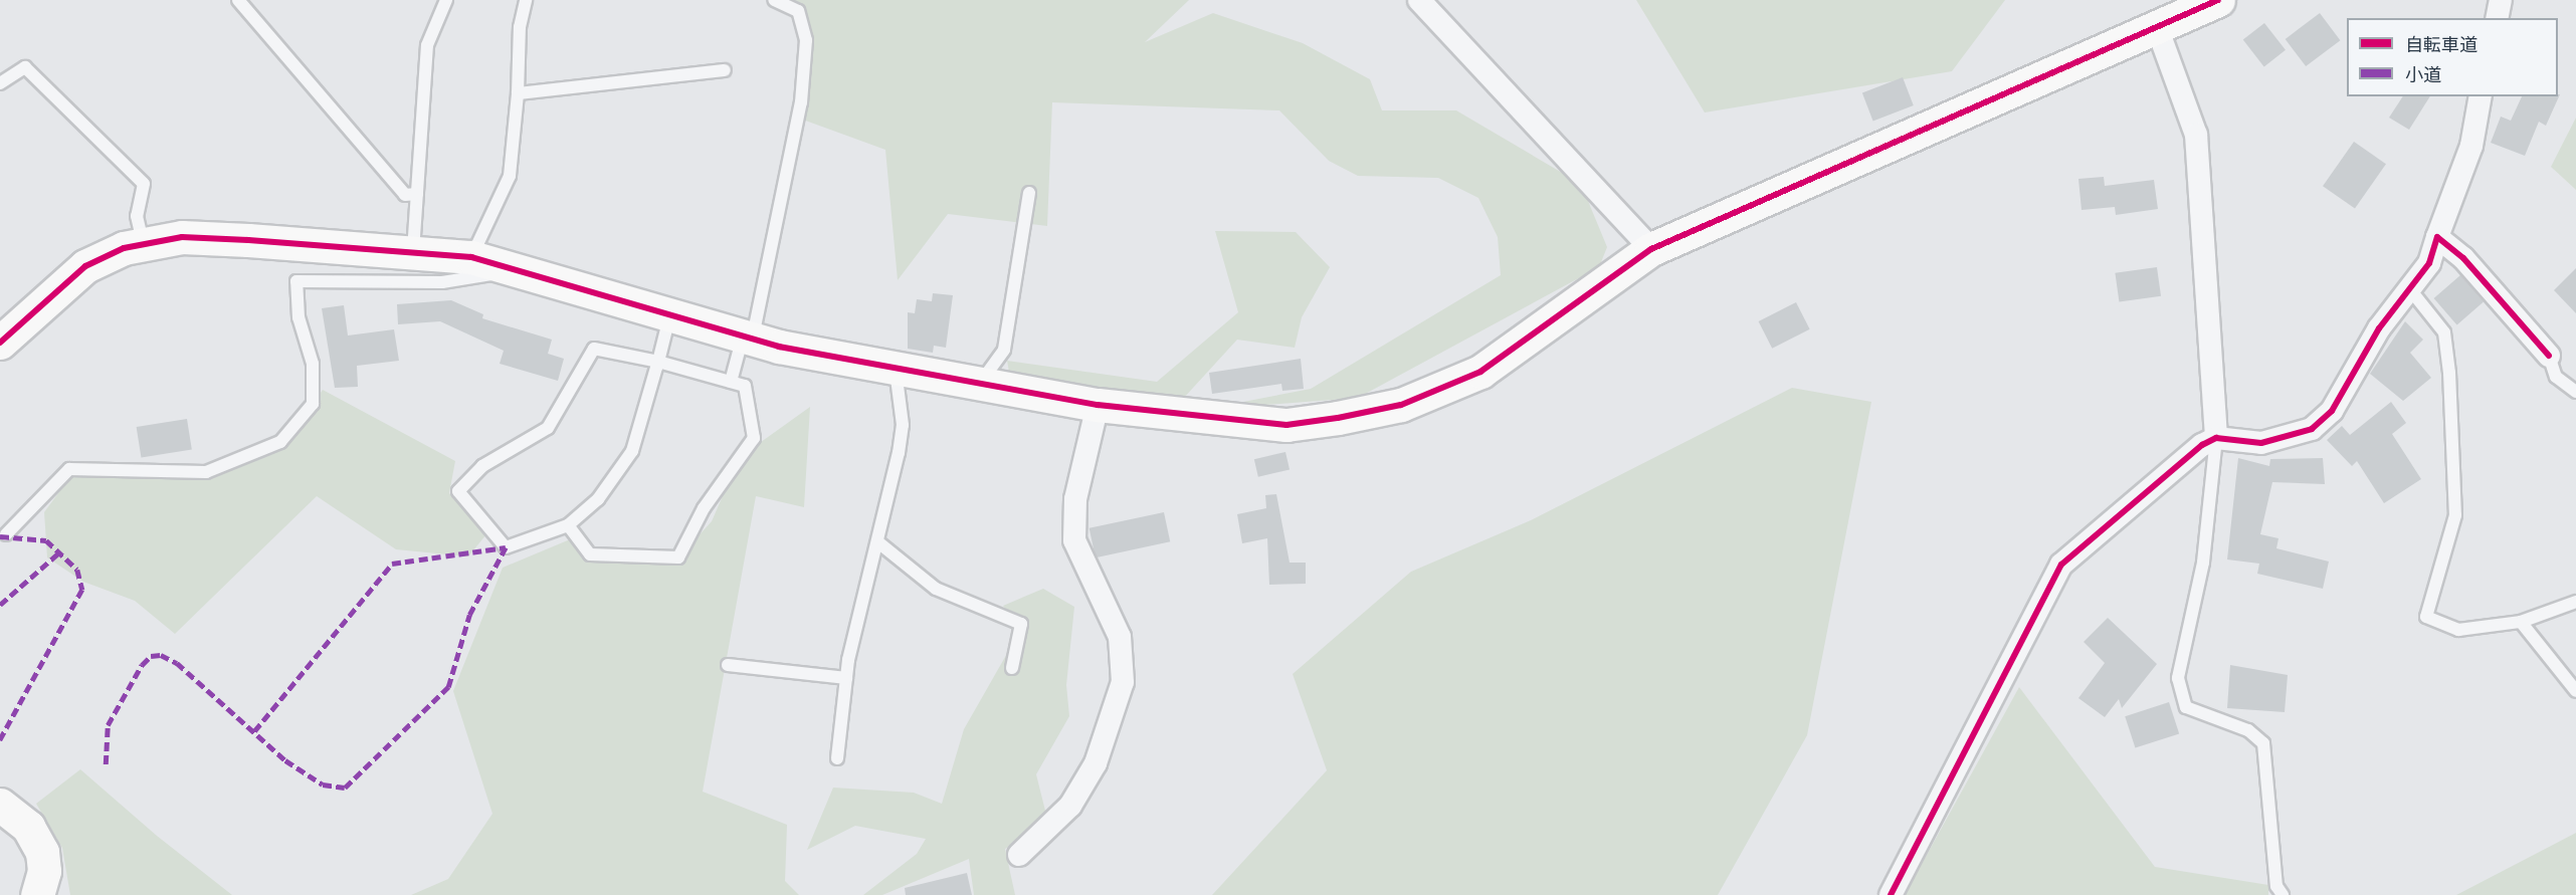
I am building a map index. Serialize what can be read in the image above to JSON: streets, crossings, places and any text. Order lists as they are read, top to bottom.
{
  "legend": ["自転車道", "小道"]
}
